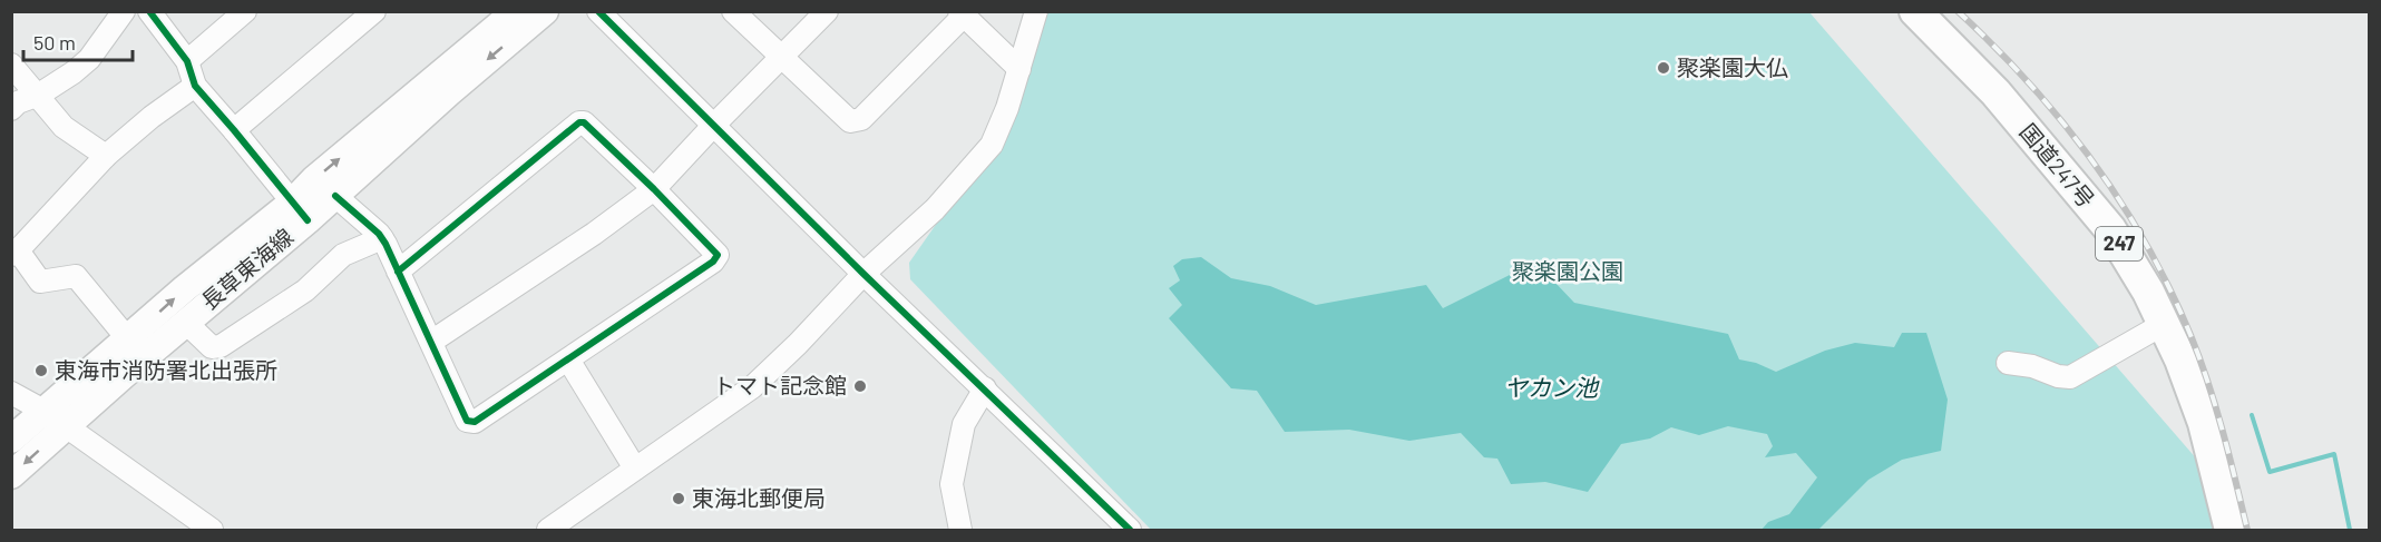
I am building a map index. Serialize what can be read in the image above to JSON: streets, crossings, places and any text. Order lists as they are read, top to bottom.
{
  "streets": {
    "highway": ["国道247号", "247"],
    "main road": ["長草東海線"]
  },
  "water": ["ヤカン池"],
  "parks": ["聚楽園公園"],
  "places": [
    "聚楽園大仏",
    "東海市消防署北出張所",
    "トマト記念館",
    "東海北郵便局"
  ],
  "scale_bar": "50 m"
}
